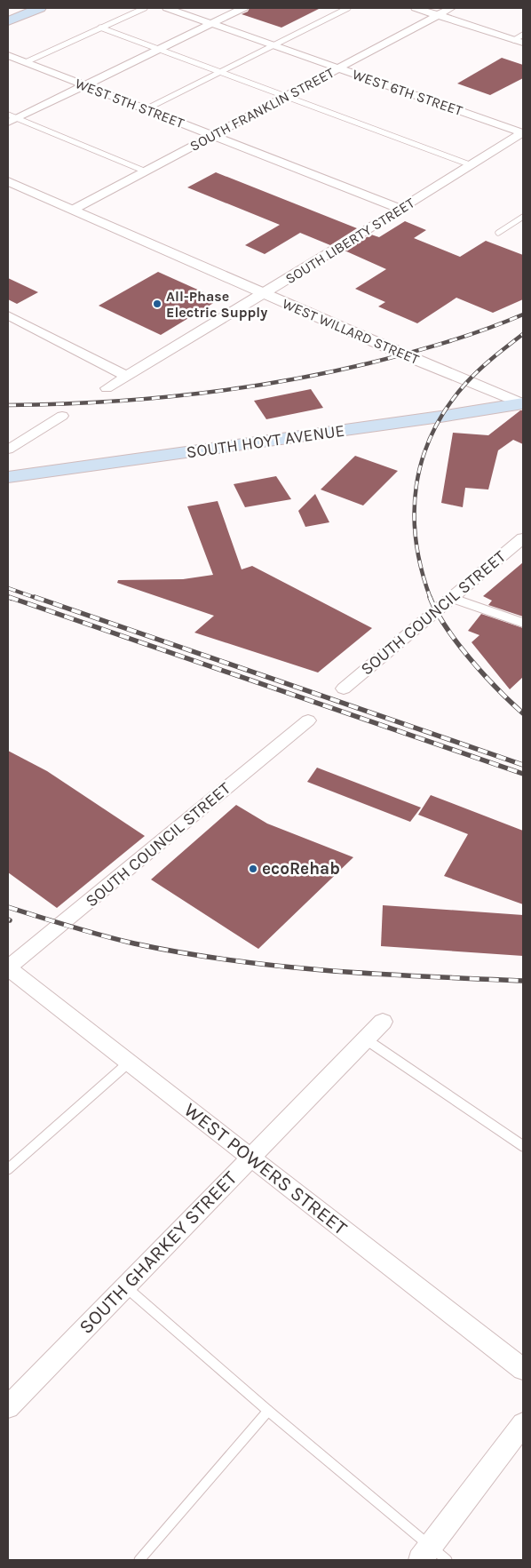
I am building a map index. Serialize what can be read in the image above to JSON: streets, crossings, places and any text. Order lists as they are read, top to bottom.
{
  "streets": {
    "main road": ["SOUTH HOYT AVENUE"],
    "street": [
      "WEST 6TH STREET",
      "WEST 5TH STREET",
      "SOUTH FRANKLIN STREET",
      "SOUTH LIBERTY STREET",
      "WEST WILLARD STREET",
      "SOUTH COUNCIL STREET",
      "WEST POWERS STREET",
      "SOUTH GHARKEY STREET"
    ]
  },
  "crossings": [
    ["WEST 6TH STREET", "SOUTH FRANKLIN STREET"],
    ["WEST 6TH STREET", "SOUTH LIBERTY STREET"],
    ["WEST 5TH STREET", "SOUTH FRANKLIN STREET"],
    ["WEST 5TH STREET", "SOUTH LIBERTY STREET"],
    ["SOUTH FRANKLIN STREET", "WEST WILLARD STREET"],
    ["SOUTH LIBERTY STREET", "WEST WILLARD STREET"],
    ["WEST WILLARD STREET", "SOUTH HOYT AVENUE"],
    ["SOUTH COUNCIL STREET", "WEST POWERS STREET"],
    ["WEST POWERS STREET", "SOUTH GHARKEY STREET"]
  ],
  "places": ["All-Phase Electric Supply", "ecoRehab"]
}
